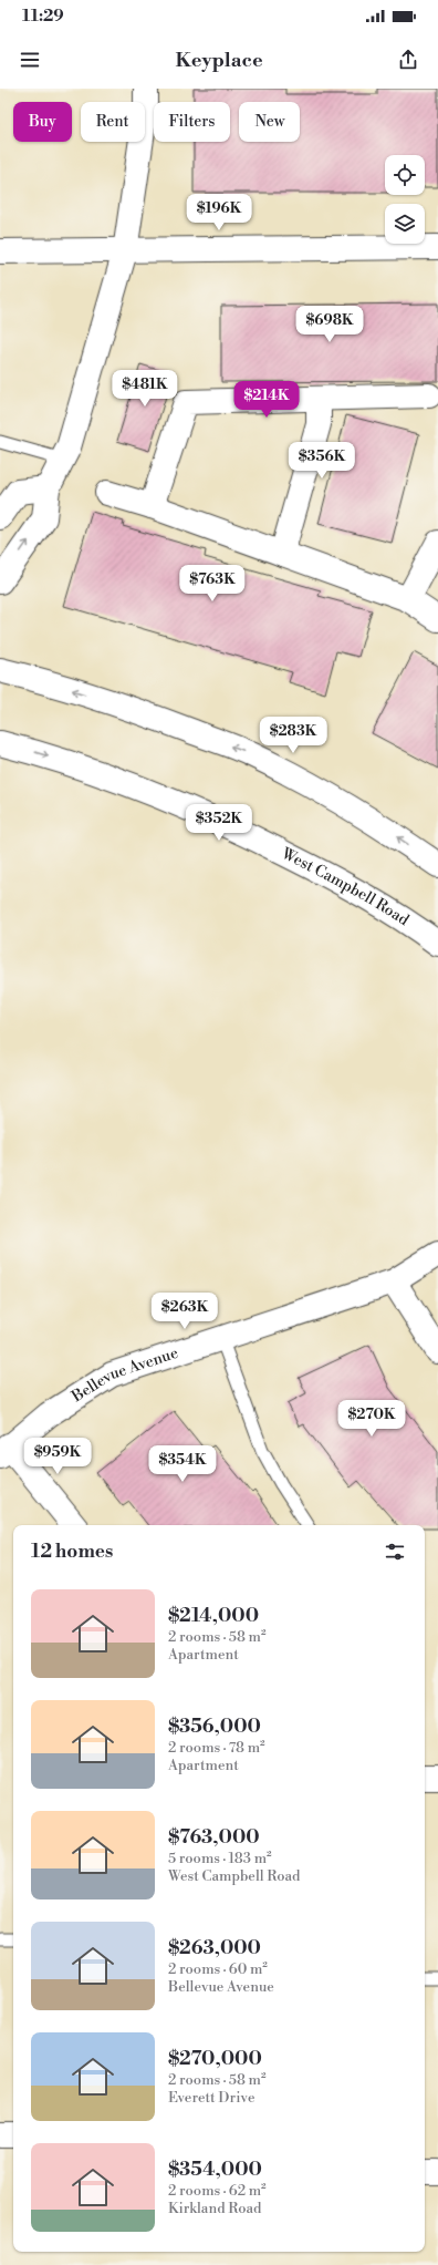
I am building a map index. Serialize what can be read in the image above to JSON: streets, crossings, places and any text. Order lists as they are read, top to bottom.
{
  "streets": {
    "street": ["West Campbell Road", "Bellevue Avenue"]
  },
  "page": {
    "status": "11:29",
    "header": "Keyplace",
    "chip": [
      "Buy",
      "Rent",
      "Filters",
      "New"
    ],
    "price": [
      "$196K",
      "$698K",
      "$481K",
      "$214K",
      "$356K",
      "$763K",
      "$283K",
      "$352K",
      "$263K",
      "$270K",
      "$959K",
      "$354K"
    ],
    "heading": "12 homes",
    "list": [
      {
        "name": "$214,000",
        "note": "2 rooms · 58 m² · Apartment"
      },
      {
        "name": "$356,000",
        "note": "2 rooms · 78 m² · Apartment"
      },
      {
        "name": "$763,000",
        "note": "5 rooms · 183 m² · West Campbell Road"
      },
      {
        "name": "$263,000",
        "note": "2 rooms · 60 m² · Bellevue Avenue"
      },
      {
        "name": "$270,000",
        "note": "2 rooms · 58 m² · Everett Drive"
      },
      {
        "name": "$354,000",
        "note": "2 rooms · 62 m² · Kirkland Road"
      }
    ]
  }
}
